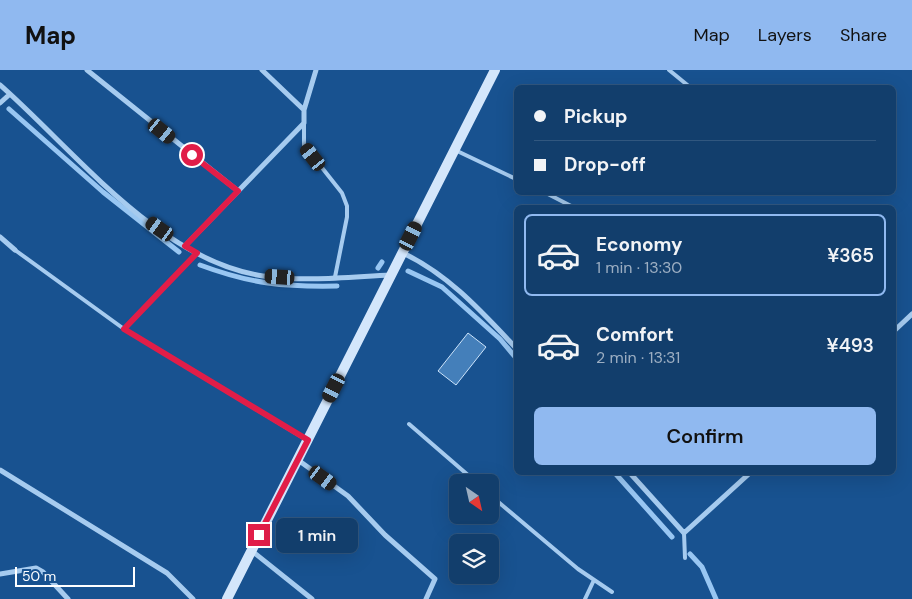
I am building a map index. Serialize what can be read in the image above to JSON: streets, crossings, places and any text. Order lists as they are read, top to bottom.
{
  "scale_bar": "50 m",
  "north": "bottom right",
  "page": {
    "header": "Map",
    "nav": ["Map", "Layers", "Share"],
    "banner": ["Pickup", "Drop-off"],
    "list": [
      {
        "name": "Economy",
        "note": "1 min · 13:30",
        "value": "¥365"
      },
      {
        "name": "Comfort",
        "note": "2 min · 13:31",
        "value": "¥493"
      }
    ],
    "buttons": "Confirm",
    "bubble": "1 min",
    "scale": "50 m"
  }
}
